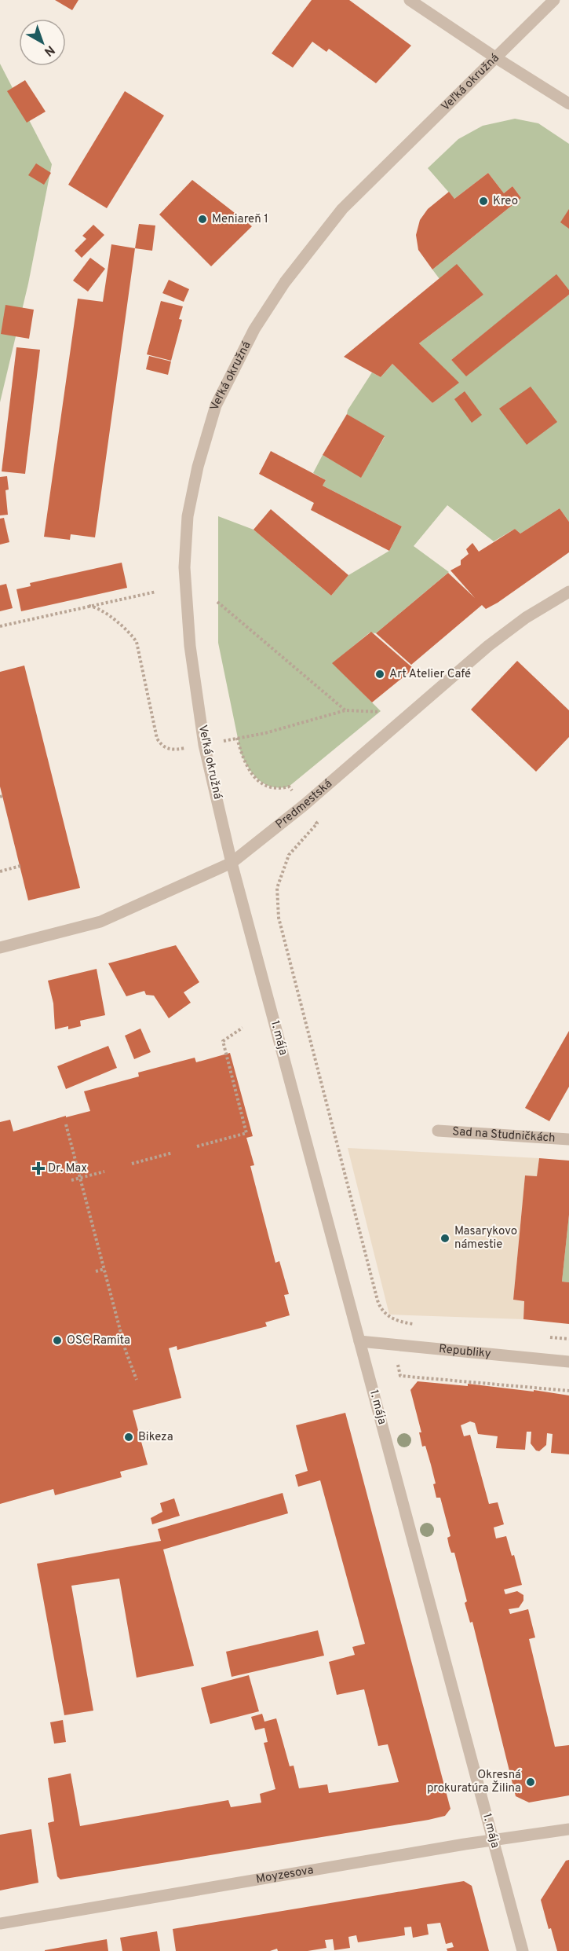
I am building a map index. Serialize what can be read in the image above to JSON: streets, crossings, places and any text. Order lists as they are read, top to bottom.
{
  "streets": {
    "street": [
      "Veľká okružná",
      "Predmestská",
      "1. mája",
      "Sad na Studničkách",
      "Republiky",
      "Moyzesova"
    ]
  },
  "crossings": [
    ["Veľká okružná", "Predmestská"],
    ["Veľká okružná", "1. mája"],
    ["Predmestská", "1. mája"],
    ["1. mája", "Republiky"],
    ["1. mája", "Moyzesova"]
  ],
  "places": {
    "other": [
      "Kreo",
      "Meniareň 1",
      "Art Atelier Café",
      "Masarykovo námestie",
      "OSC Ramita",
      "Bikeza",
      "Okresná prokuratúra Žilina"
    ],
    "health": ["Dr. Max"]
  },
  "north": "bottom right"
}
